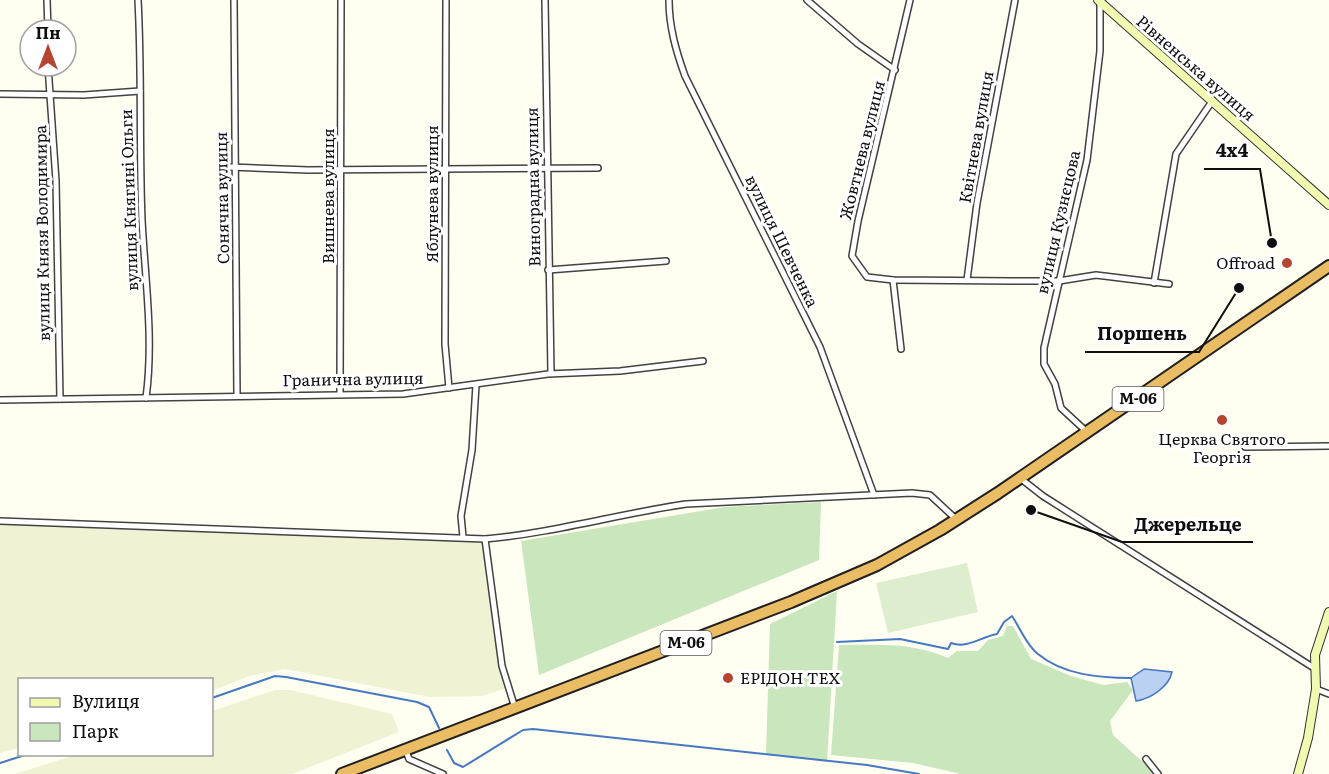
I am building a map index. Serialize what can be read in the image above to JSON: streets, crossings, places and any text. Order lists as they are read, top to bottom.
{
  "streets": {
    "highway": ["М-06"],
    "main road": ["Рівненська вулиця"],
    "street": [
      "Квітнева вулиця",
      "Жовтнева вулиця",
      "Виноградна вулиця",
      "Яблунева вулиця",
      "Вишнева вулиця",
      "Сонячна вулиця",
      "вулиця Княгині Ольги",
      "вулиця Кузнєцова",
      "вулиця Князя Володимира",
      "вулиця Шевченка",
      "Гранична вулиця"
    ]
  },
  "crossings": [
    ["Рівненська вулиця", "вулиця Кузнєцова"],
    ["Квітнева вулиця", "Жовтнева вулиця"],
    ["Жовтнева вулиця", "вулиця Кузнєцова"],
    ["Виноградна вулиця", "Гранична вулиця"],
    ["Яблунева вулиця", "Гранична вулиця"],
    ["Вишнева вулиця", "Гранична вулиця"],
    ["Сонячна вулиця", "Гранична вулиця"],
    ["вулиця Княгині Ольги", "Гранична вулиця"],
    ["вулиця Кузнєцова", "М-06"],
    ["вулиця Князя Володимира", "Гранична вулиця"]
  ],
  "places": [
    "4x4",
    "Offroad",
    "Поршень",
    "Церква Святого Георгія",
    "Джерельце",
    "ЕРІДОН ТЕХ"
  ],
  "legend": ["Вулиця", "Парк"],
  "north": "top"
}
